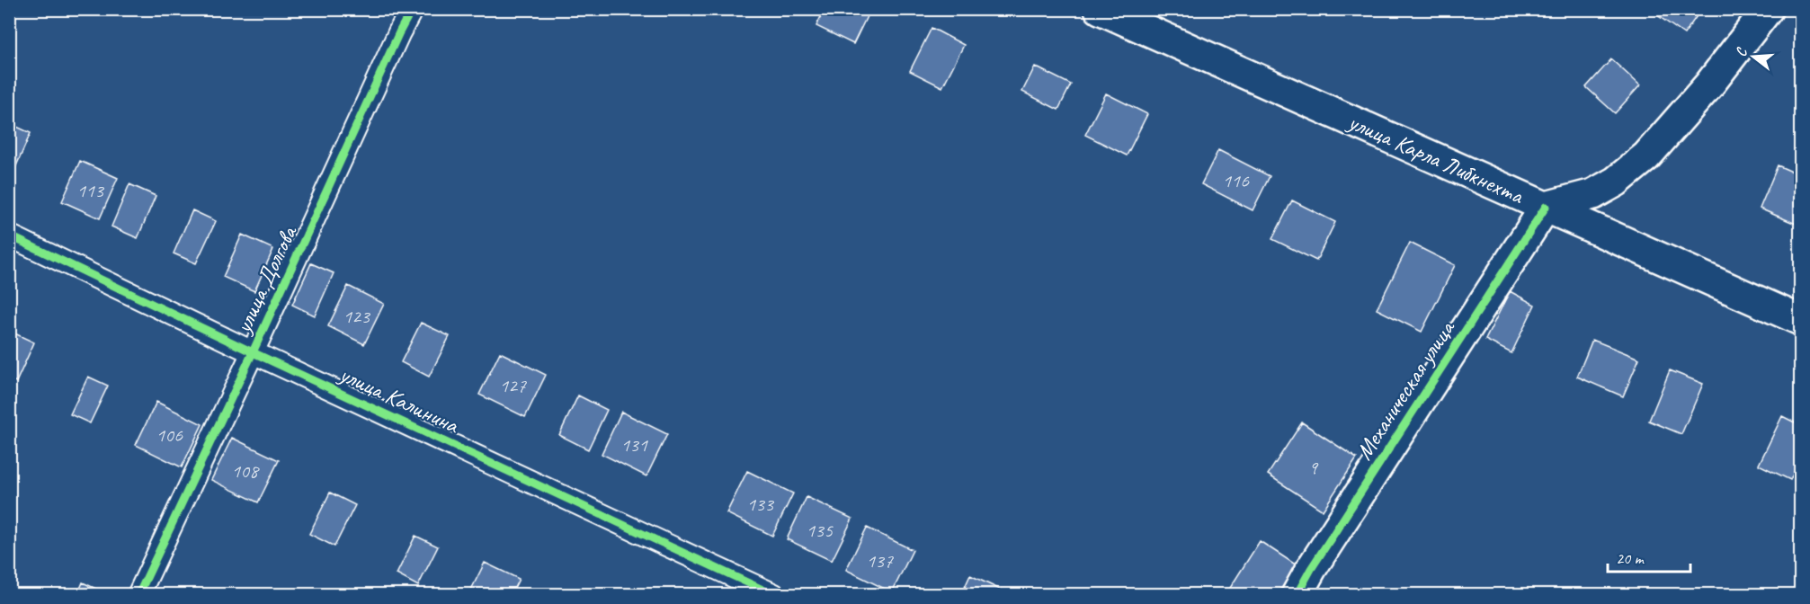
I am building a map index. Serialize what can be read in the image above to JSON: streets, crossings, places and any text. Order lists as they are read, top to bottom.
{
  "streets": {
    "main road": ["улица Карла Либкнехта", "Механическая улица"],
    "street": ["улица Долгова", "улица Калинина"]
  },
  "crossings": [
    ["улица Карла Либкнехта", "Механическая улица"],
    ["улица Долгова", "улица Калинина"]
  ],
  "house_numbers": [
    "116",
    "113",
    "123",
    "127",
    "106",
    "131",
    "9",
    "108",
    "133",
    "135",
    "137"
  ],
  "scale_bar": "20 m",
  "north": "left"
}
